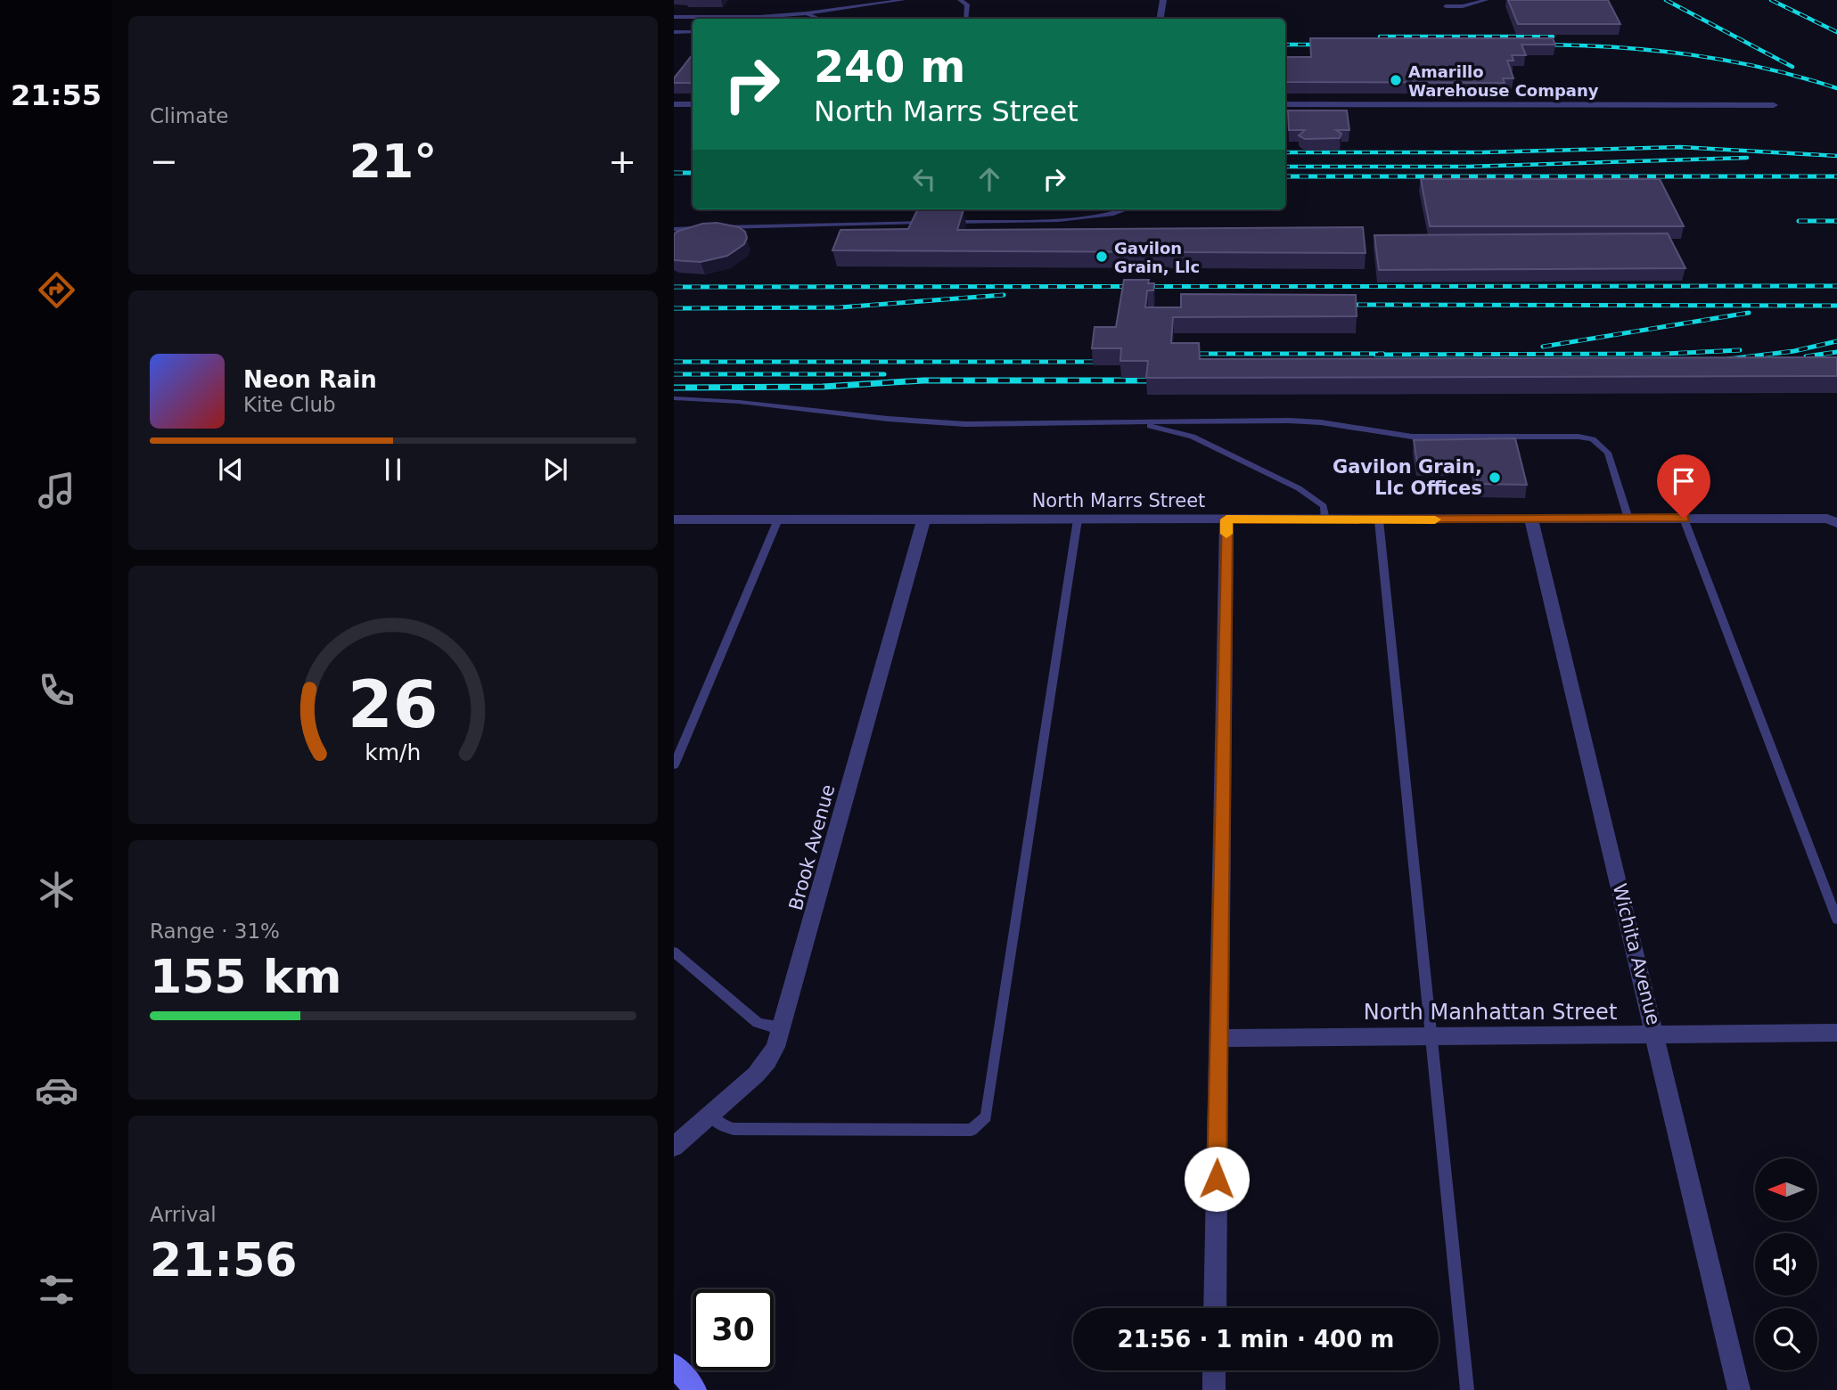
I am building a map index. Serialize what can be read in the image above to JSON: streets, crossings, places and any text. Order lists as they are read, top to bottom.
{
  "streets": {
    "street": [
      "North Marrs Street",
      "Brook Avenue",
      "Wichita Avenue",
      "North Manhattan Street"
    ]
  },
  "crossings": [
    ["North Marrs Street", "Brook Avenue"],
    ["North Marrs Street", "Wichita Avenue"],
    ["Wichita Avenue", "North Manhattan Street"]
  ],
  "places": ["Amarillo Warehouse Company", "Gavilon Grain, Llc", "Gavilon Grain, Llc Offices"],
  "north": "left",
  "page": {
    "tabs": "21:55",
    "tile": [
      "Climate",
      ["Range · 31%", "155 km"],
      ["Arrival", "21:56"]
    ],
    "turn": ["240 m", "North Marrs Street"],
    "heat": ["−", "21°", "+"],
    "song": ["Neon Rain", "Kite Club"],
    "limit": "30",
    "trip": "21:56 · 1 min · 400 m",
    "gauge": ["26", "km/h"]
  }
}
